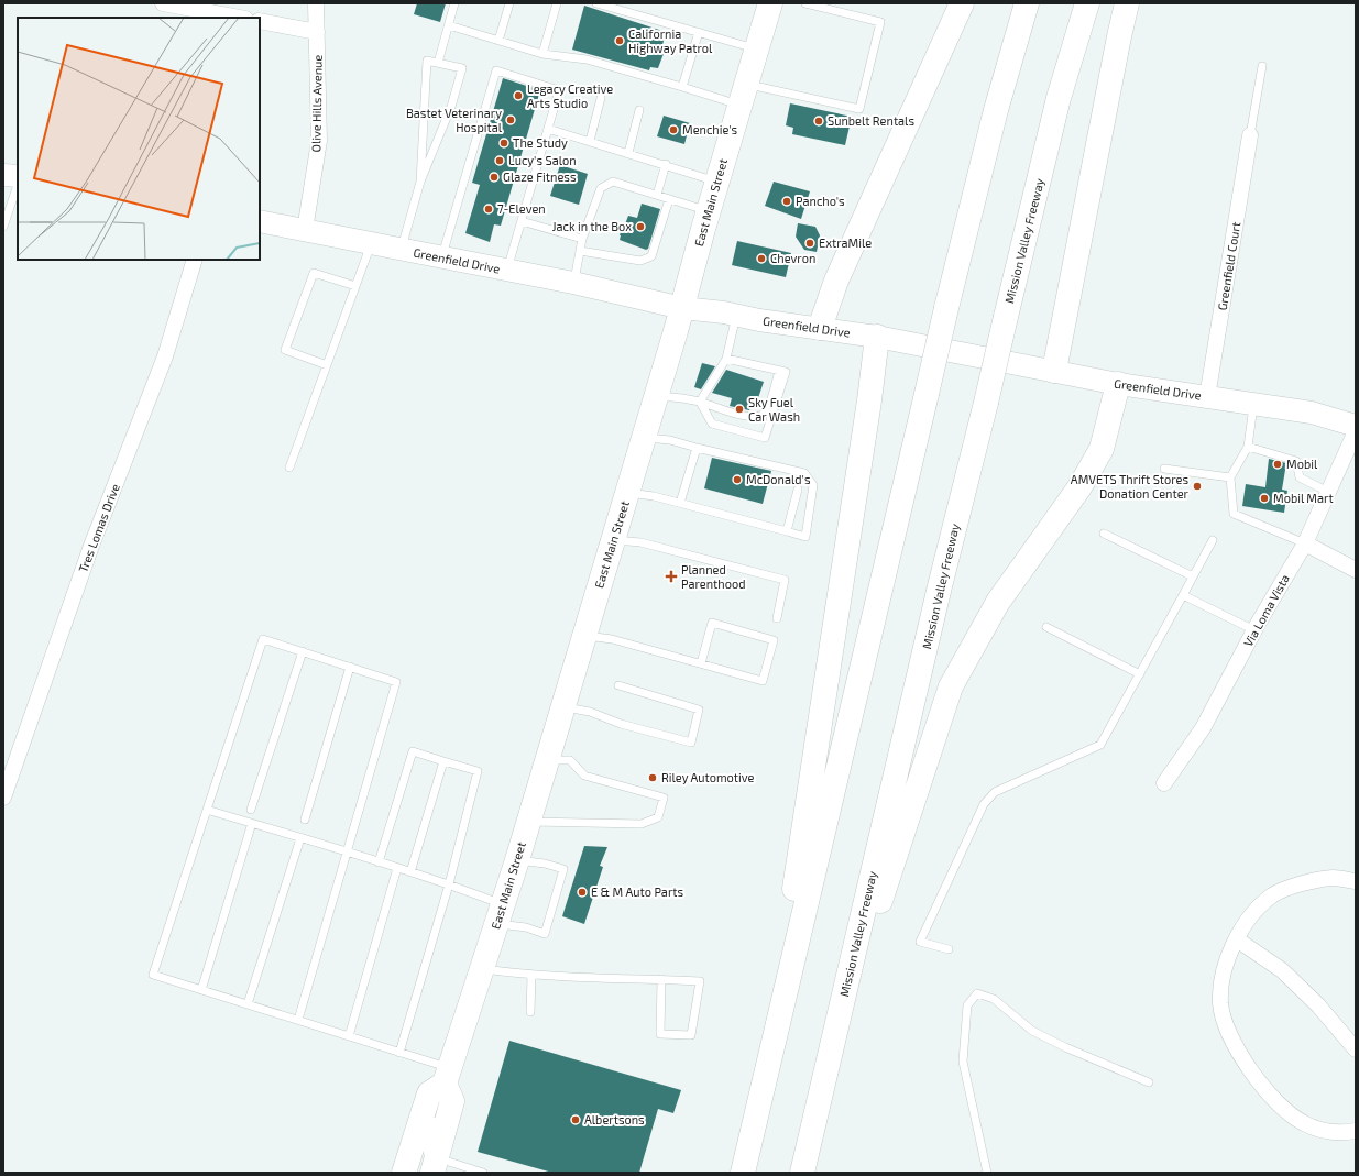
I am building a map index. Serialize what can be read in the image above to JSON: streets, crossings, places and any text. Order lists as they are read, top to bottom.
{
  "streets": {
    "main road": ["East Main Street", "Mission Valley Freeway", "Greenfield Drive"],
    "street": [
      "Olive Hills Avenue",
      "Greenfield Court",
      "Tres Lomas Drive",
      "Via Loma Vista"
    ]
  },
  "crossings": [
    ["Olive Hills Avenue", "Greenfield Drive"],
    ["East Main Street", "Greenfield Drive"],
    ["Greenfield Drive", "Greenfield Court"]
  ],
  "places": {
    "other": [
      "California Highway Patrol",
      "Legacy Creative Arts Studio",
      "Bastet Veterinary Hospital",
      "Sunbelt Rentals",
      "Menchie's",
      "The Study",
      "Lucy's Salon",
      "Glaze Fitness",
      "Pancho's",
      "7-Eleven",
      "Jack in the Box",
      "ExtraMile",
      "Chevron",
      "Sky Fuel Car Wash",
      "Mobil",
      "McDonald's",
      "AMVETS Thrift Stores Donation Center",
      "Mobil Mart",
      "Riley Automotive",
      "E & M Auto Parts",
      "Albertsons"
    ],
    "health": ["Planned Parenthood"]
  }
}
